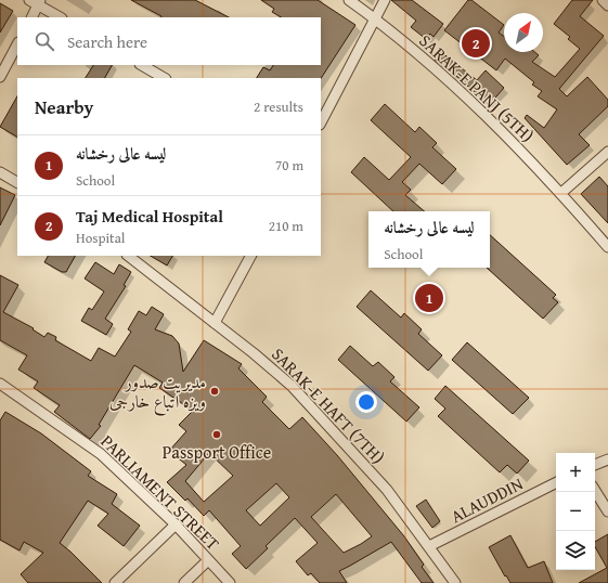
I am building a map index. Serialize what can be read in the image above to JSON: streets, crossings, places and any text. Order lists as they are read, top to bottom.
{
  "streets": {
    "street": [
      "SARAK-E PANJ (5TH)",
      "SARAK-E HAFT (7TH)",
      "PARLIAMENT STREET",
      "ALAUDDIN"
    ]
  },
  "crossings": [
    ["SARAK-E HAFT (7TH)", "ALAUDDIN"]
  ],
  "places": ["مدیریت صدور ویزه اتباع خارجی", "Passport Office"],
  "north": "top right",
  "page": {
    "search": "Search here",
    "pins": ["2", "1"],
    "heading": ["Nearby", "2 results"],
    "list": [
      {
        "mark": "1",
        "name": "لیسه عالی رخشانه",
        "note": "School",
        "value": "70 m"
      },
      {
        "mark": "2",
        "name": "Taj Medical Hospital",
        "note": "Hospital",
        "value": "210 m"
      }
    ],
    "popup": ["لیسه عالی رخشانه", "School"],
    "map_buttons": ["+", "−"]
  }
}
